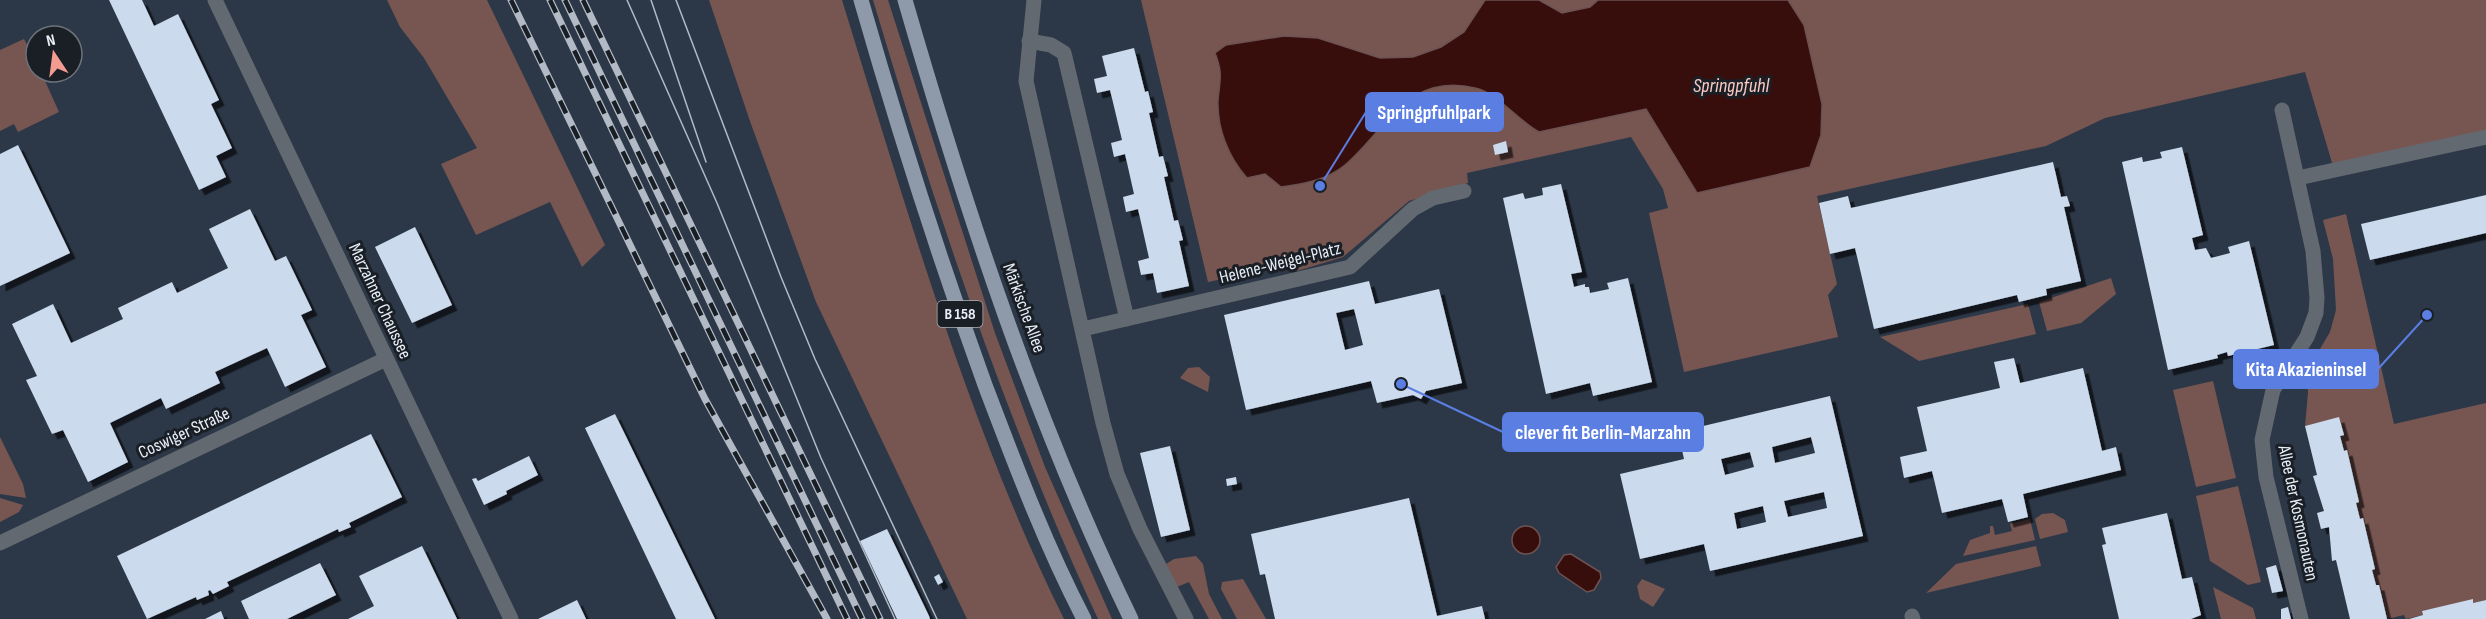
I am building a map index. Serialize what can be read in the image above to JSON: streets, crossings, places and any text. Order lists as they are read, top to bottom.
{
  "streets": {
    "main road": ["Märkische Allee", "B 158"],
    "street": [
      "Helene-Weigel-Platz",
      "Marzahner Chaussee",
      "Coswiger Straße",
      "Allee der Kosmonauten"
    ]
  },
  "crossings": [
    ["Marzahner Chaussee", "Coswiger Straße"]
  ],
  "water": ["Springpfuhl"],
  "places": ["Springpfuhlpark", "Kita Akazieninsel", "clever fit Berlin-Marzahn"],
  "north": "top"
}
